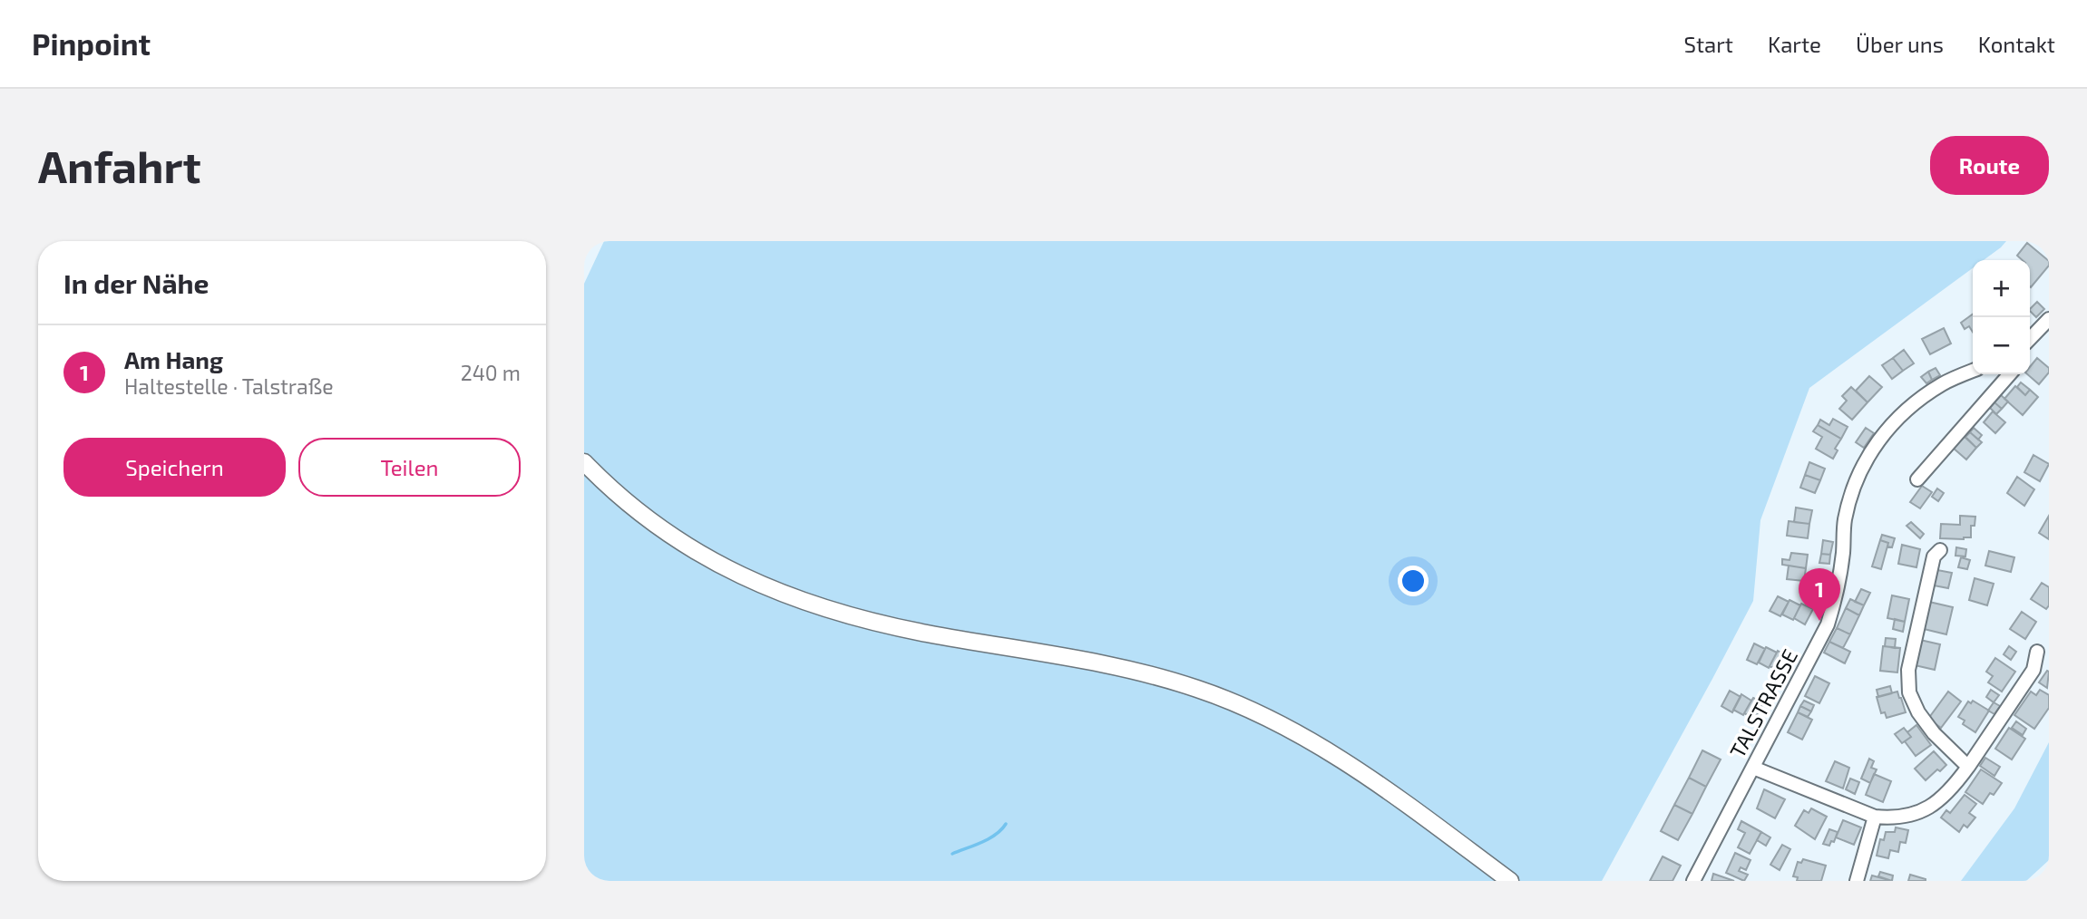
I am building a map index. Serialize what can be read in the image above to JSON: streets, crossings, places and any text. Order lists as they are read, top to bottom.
{
  "streets": {
    "street": ["TALSTRASSE"]
  },
  "page": {
    "header": "Pinpoint",
    "nav": [
      "Start",
      "Karte",
      "Über uns",
      "Kontakt"
    ],
    "buttons": [
      "Route",
      ["Speichern", "Teilen"]
    ],
    "title": "Anfahrt",
    "heading": "In der Nähe",
    "map_buttons": ["+", "−"],
    "list": [
      {
        "mark": "1",
        "name": "Am Hang",
        "note": "Haltestelle · Talstraße",
        "value": "240 m"
      }
    ],
    "pins": "1"
  }
}
